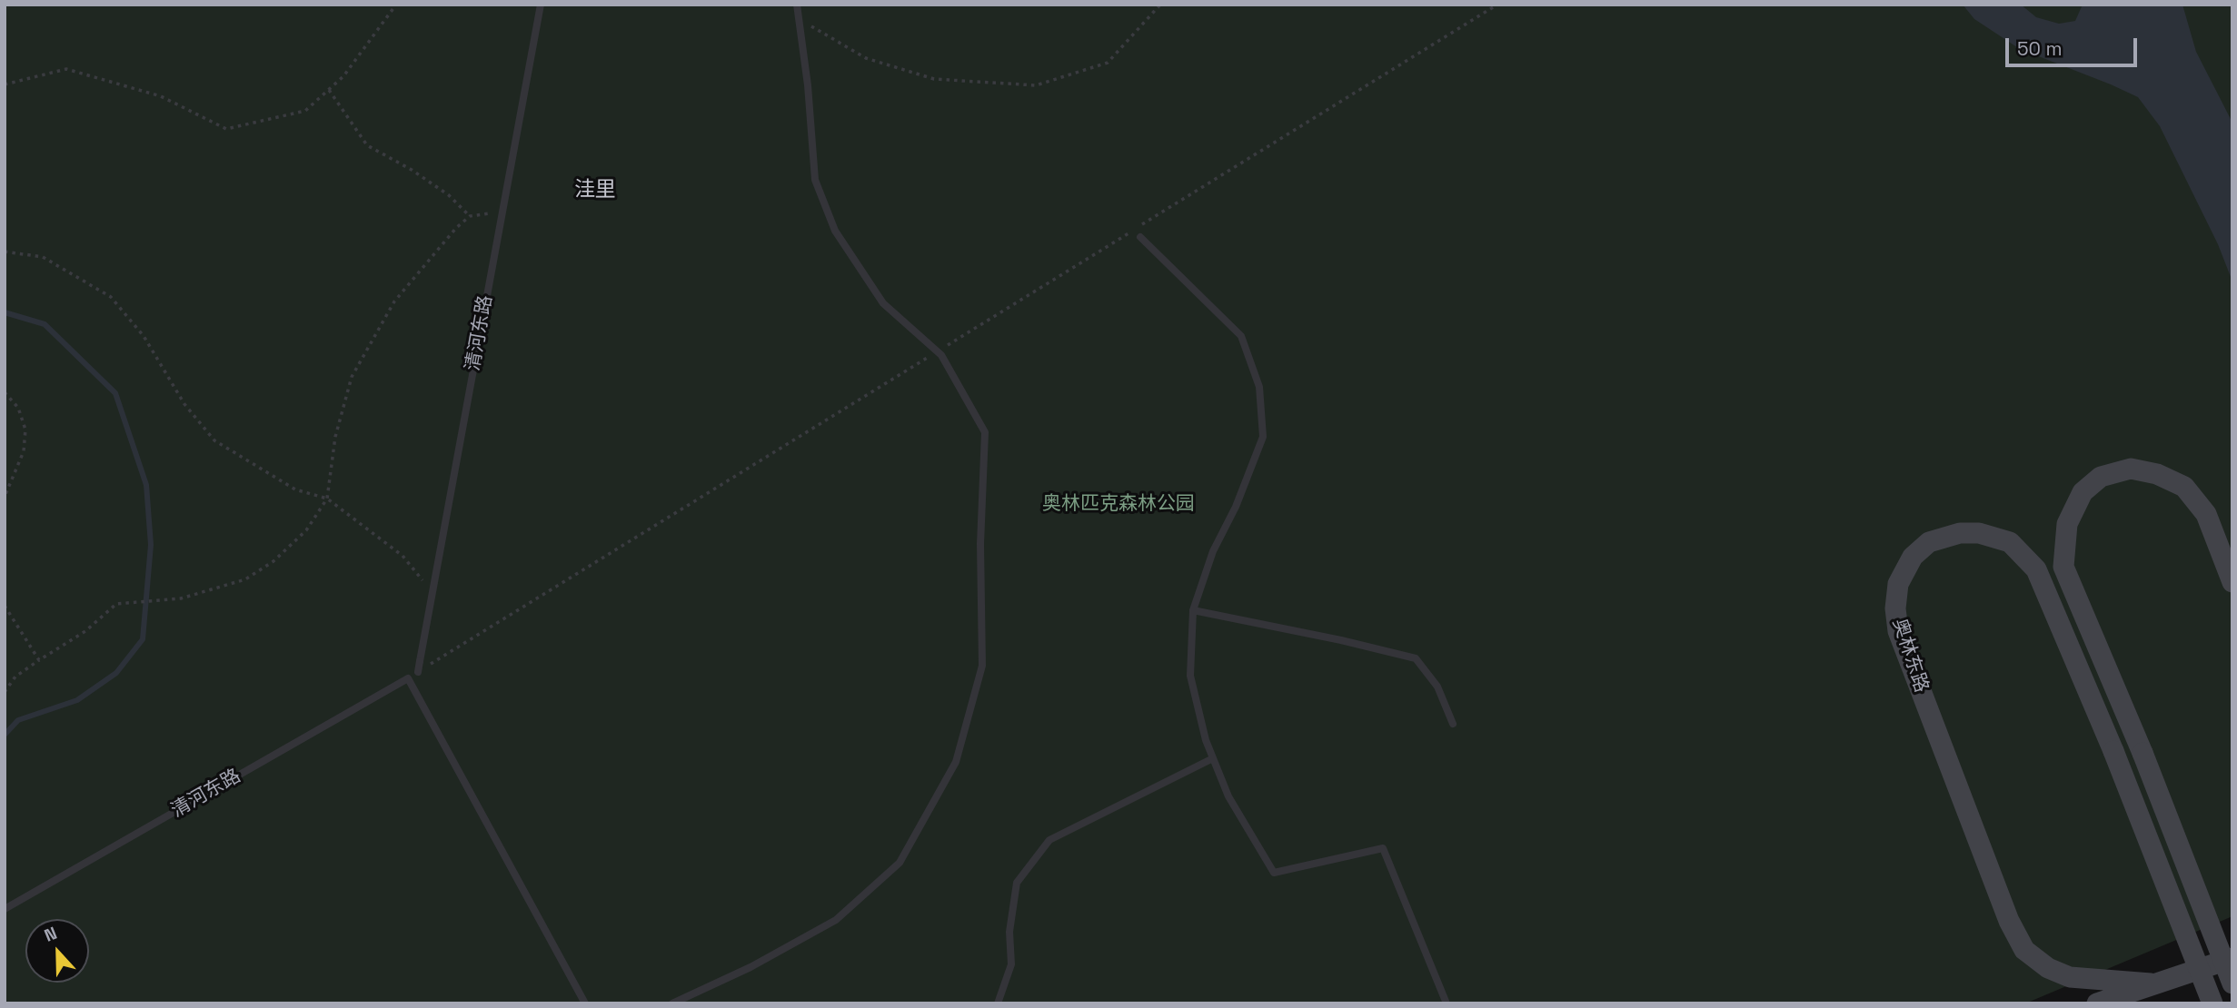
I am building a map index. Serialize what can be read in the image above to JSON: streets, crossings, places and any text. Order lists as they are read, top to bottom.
{
  "streets": {
    "main road": ["奥林东路"],
    "lane": ["清河东路"]
  },
  "districts": ["洼里"],
  "parks": ["奥林匹克森林公园"],
  "scale_bar": "50 m",
  "north": "top"
}
